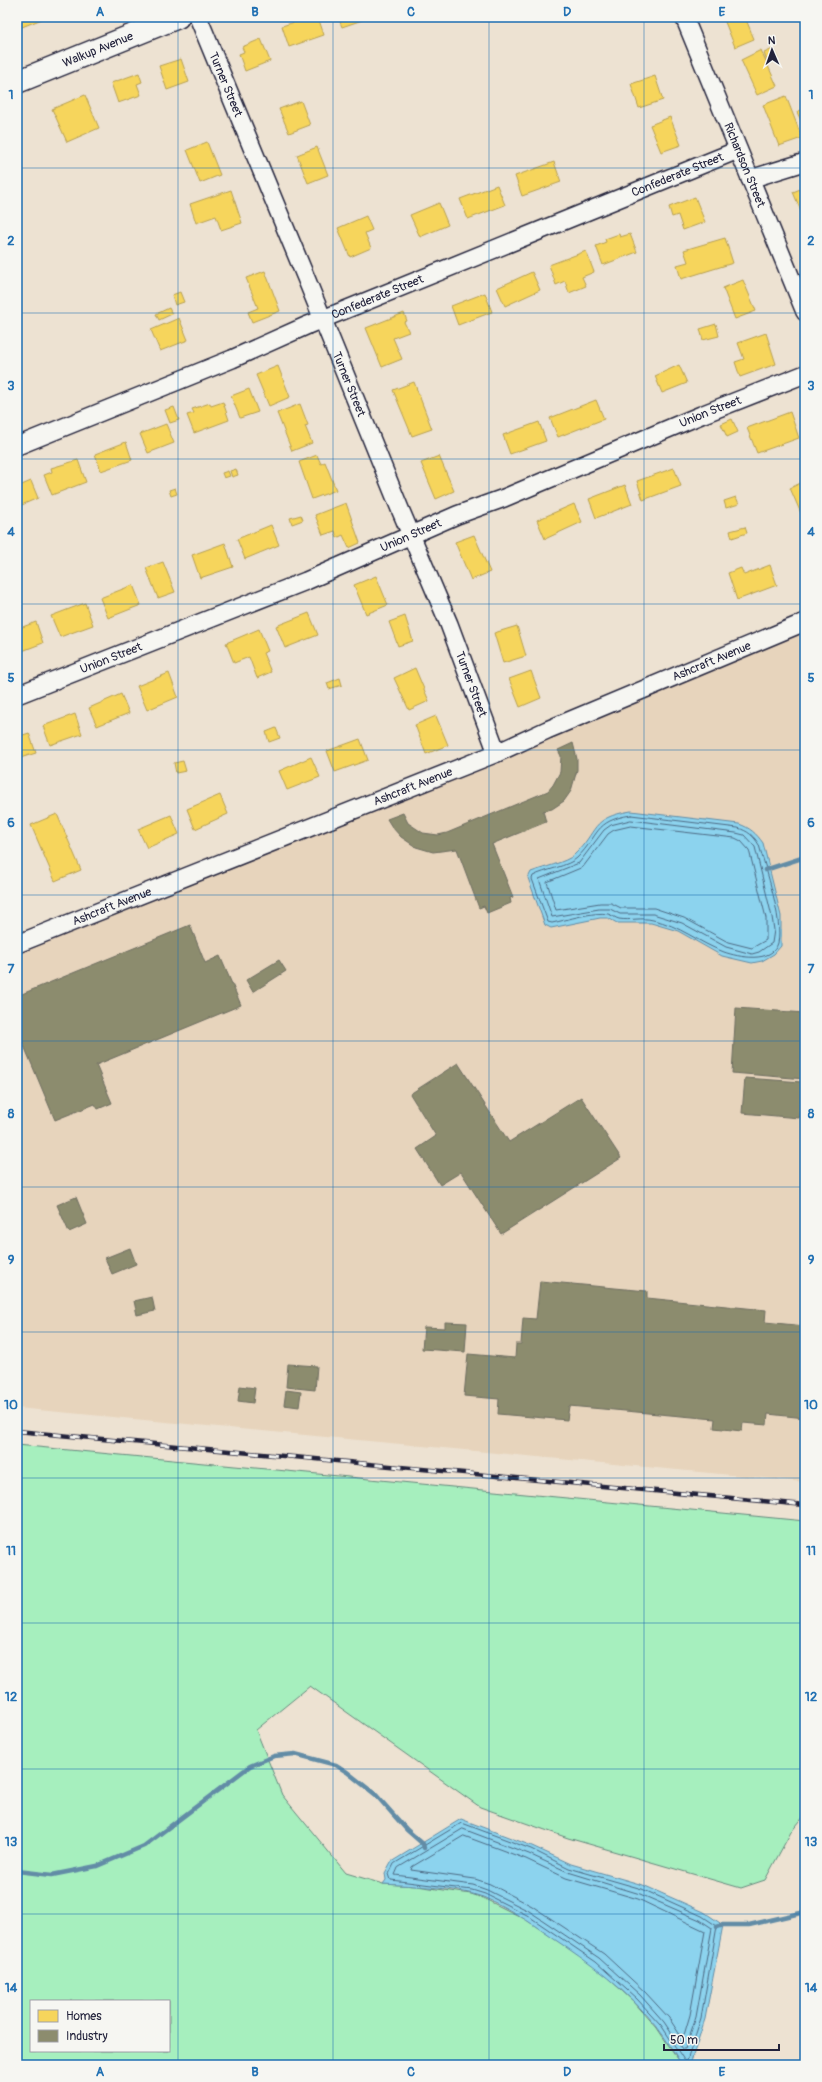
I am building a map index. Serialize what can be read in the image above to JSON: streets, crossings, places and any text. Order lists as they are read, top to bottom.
{
  "streets": {
    "street": [
      "Walkup Avenue",
      "Turner Street",
      "Richardson Street",
      "Confederate Street",
      "Union Street",
      "Ashcraft Avenue"
    ]
  },
  "crossings": [
    ["Turner Street", "Confederate Street"],
    ["Turner Street", "Union Street"],
    ["Turner Street", "Ashcraft Avenue"],
    ["Richardson Street", "Confederate Street"]
  ],
  "legend": ["Homes", "Industry"],
  "scale_bar": "50 m",
  "north": "top",
  "grid": {
    "columns": [
      "A",
      "B",
      "C",
      "D",
      "E"
    ],
    "rows": [
      "1",
      "2",
      "3",
      "4",
      "5",
      "6",
      "7",
      "8",
      "9",
      "10",
      "11",
      "12",
      "13",
      "14"
    ]
  }
}
